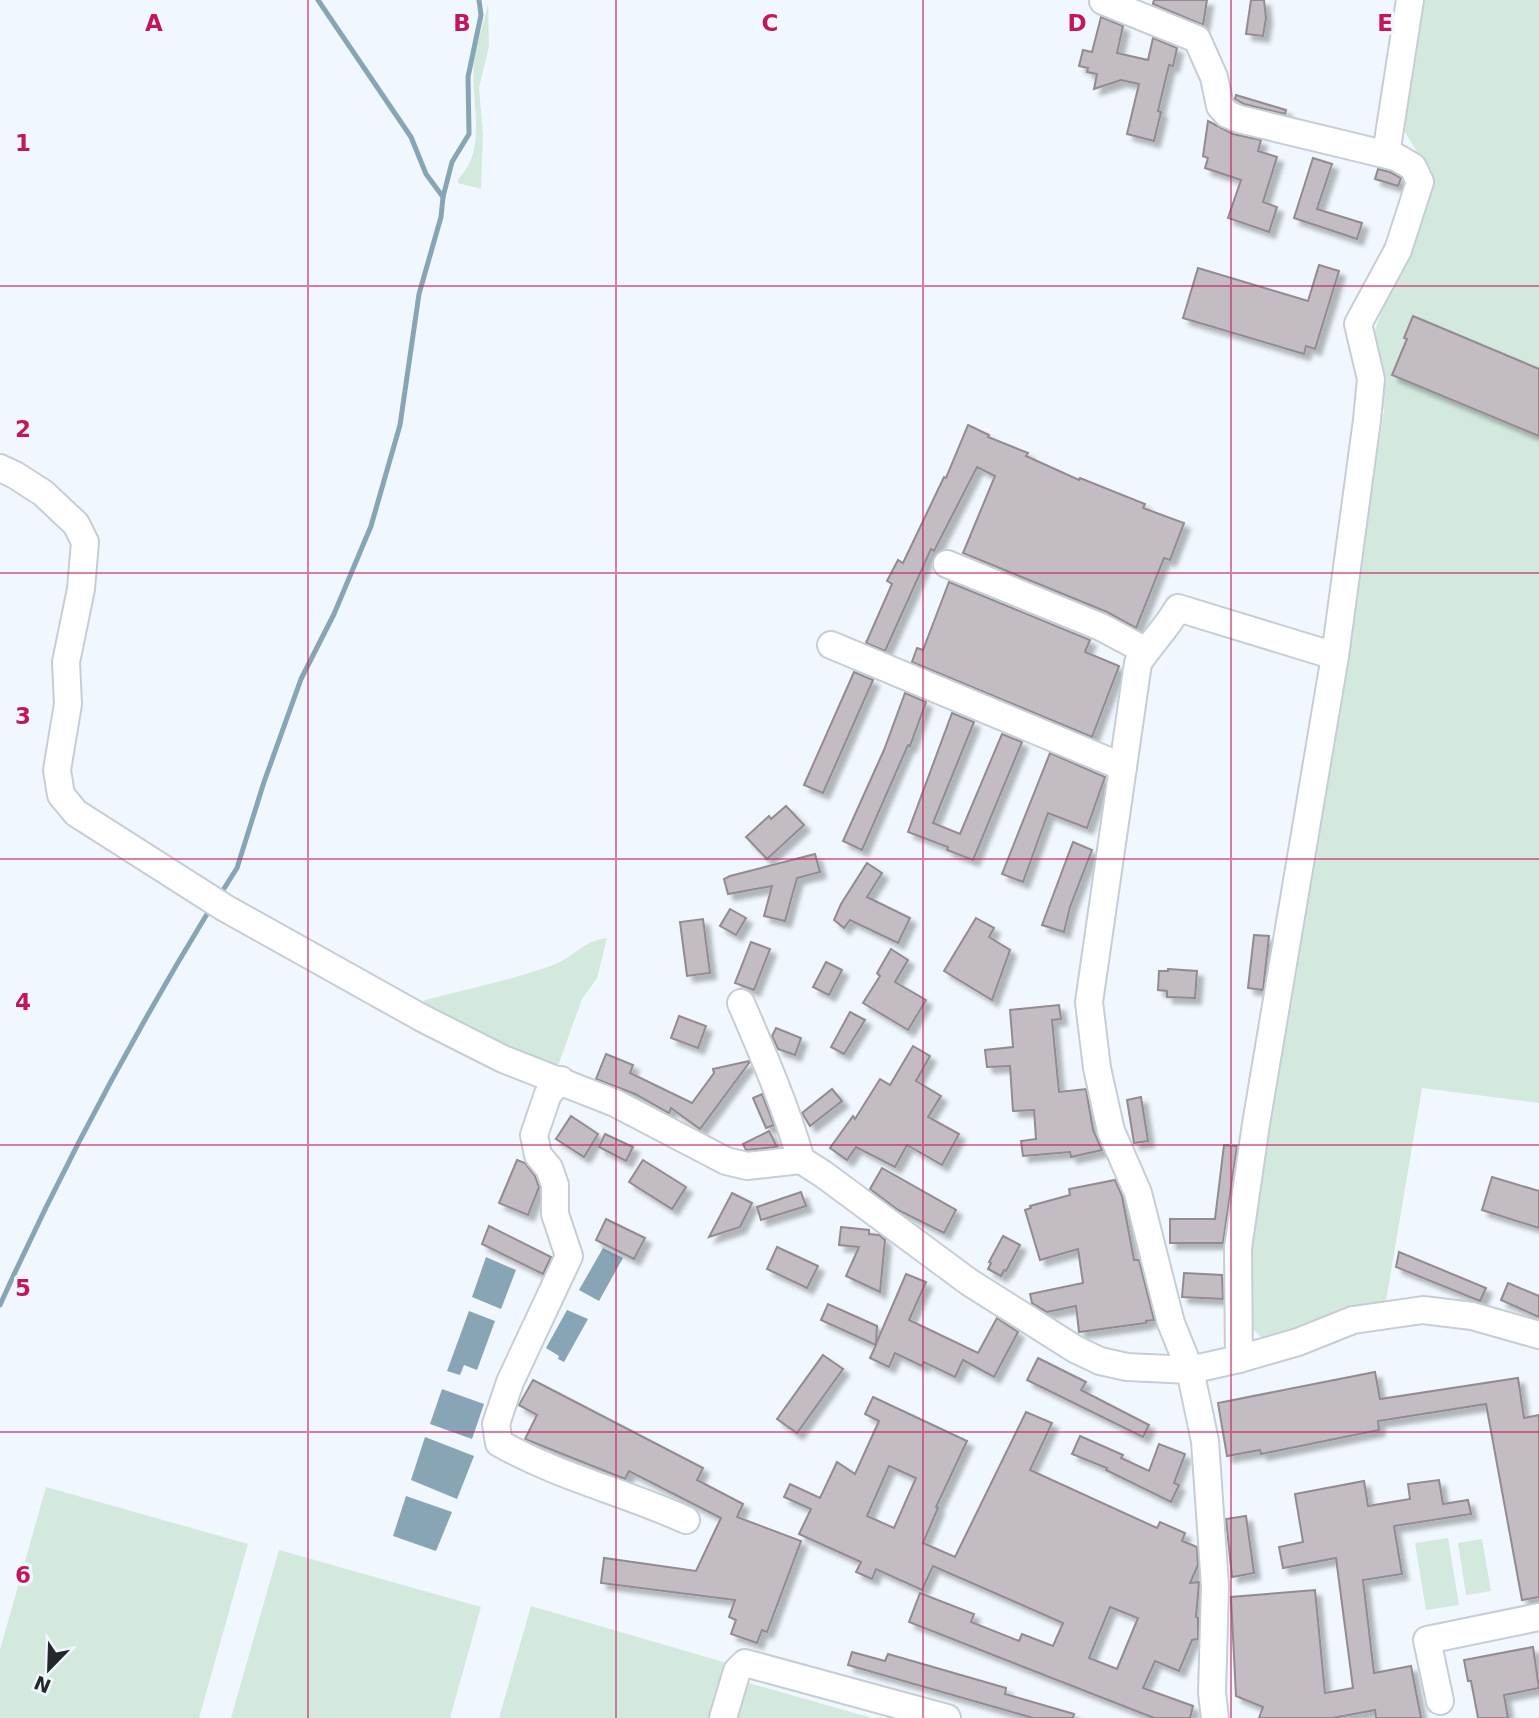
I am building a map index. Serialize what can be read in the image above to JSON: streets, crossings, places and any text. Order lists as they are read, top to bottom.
{
  "north": "bottom left",
  "grid": {
    "columns": [
      "A",
      "B",
      "C",
      "D",
      "E"
    ],
    "rows": [
      "1",
      "2",
      "3",
      "4",
      "5",
      "6"
    ]
  }
}
